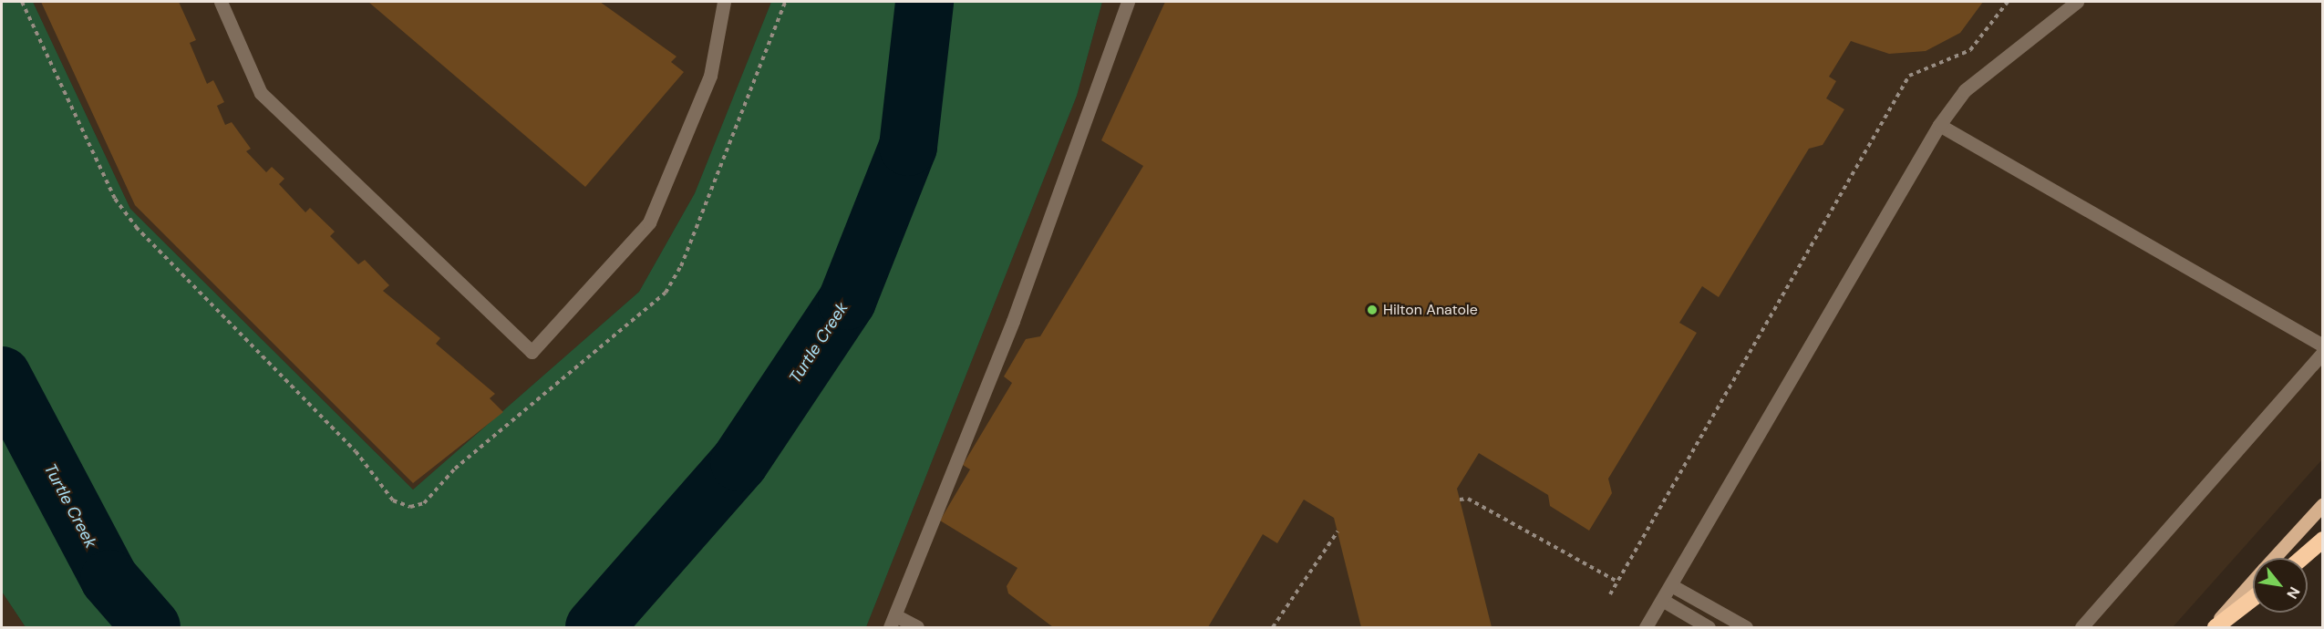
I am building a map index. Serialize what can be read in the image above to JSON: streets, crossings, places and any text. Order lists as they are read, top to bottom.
{
  "water": ["Turtle Creek"],
  "places": ["Hilton Anatole"],
  "north": "bottom right"
}
